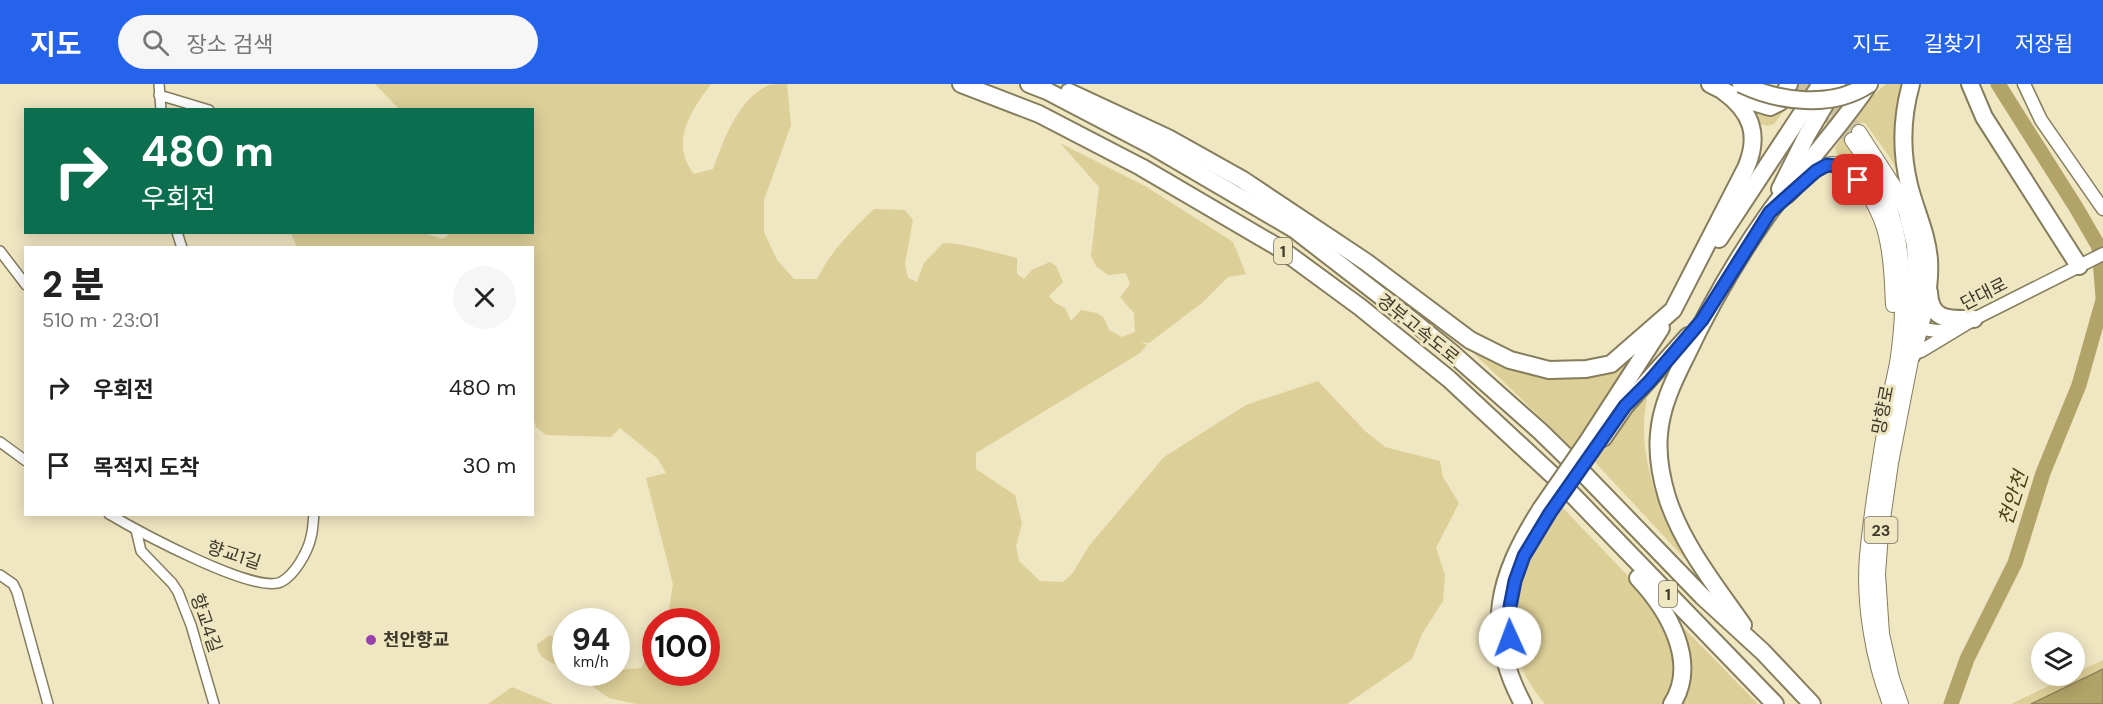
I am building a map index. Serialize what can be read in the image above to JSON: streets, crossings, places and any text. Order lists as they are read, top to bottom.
{
  "streets": {
    "highway": ["1", "경부고속도로"],
    "main road": ["망향로", "23"],
    "street": ["단대로", "향교1길", "향교4길"]
  },
  "crossings": [
    ["단대로", "망향로"],
    ["향교1길", "향교4길"]
  ],
  "water": ["천안천"],
  "places": ["천안향교"],
  "page": {
    "header": "지도",
    "search": "장소 검색",
    "nav": ["지도", "길찾기", "저장됨"],
    "turn": ["480 m", "우회전"],
    "heading": ["2 분", "510 m · 23:01"],
    "list": [
      {
        "name": "우회전",
        "value": "480 m"
      },
      {
        "name": "목적지 도착",
        "value": "30 m"
      }
    ],
    "speed": "94 km/h",
    "limit": "100"
  }
}
